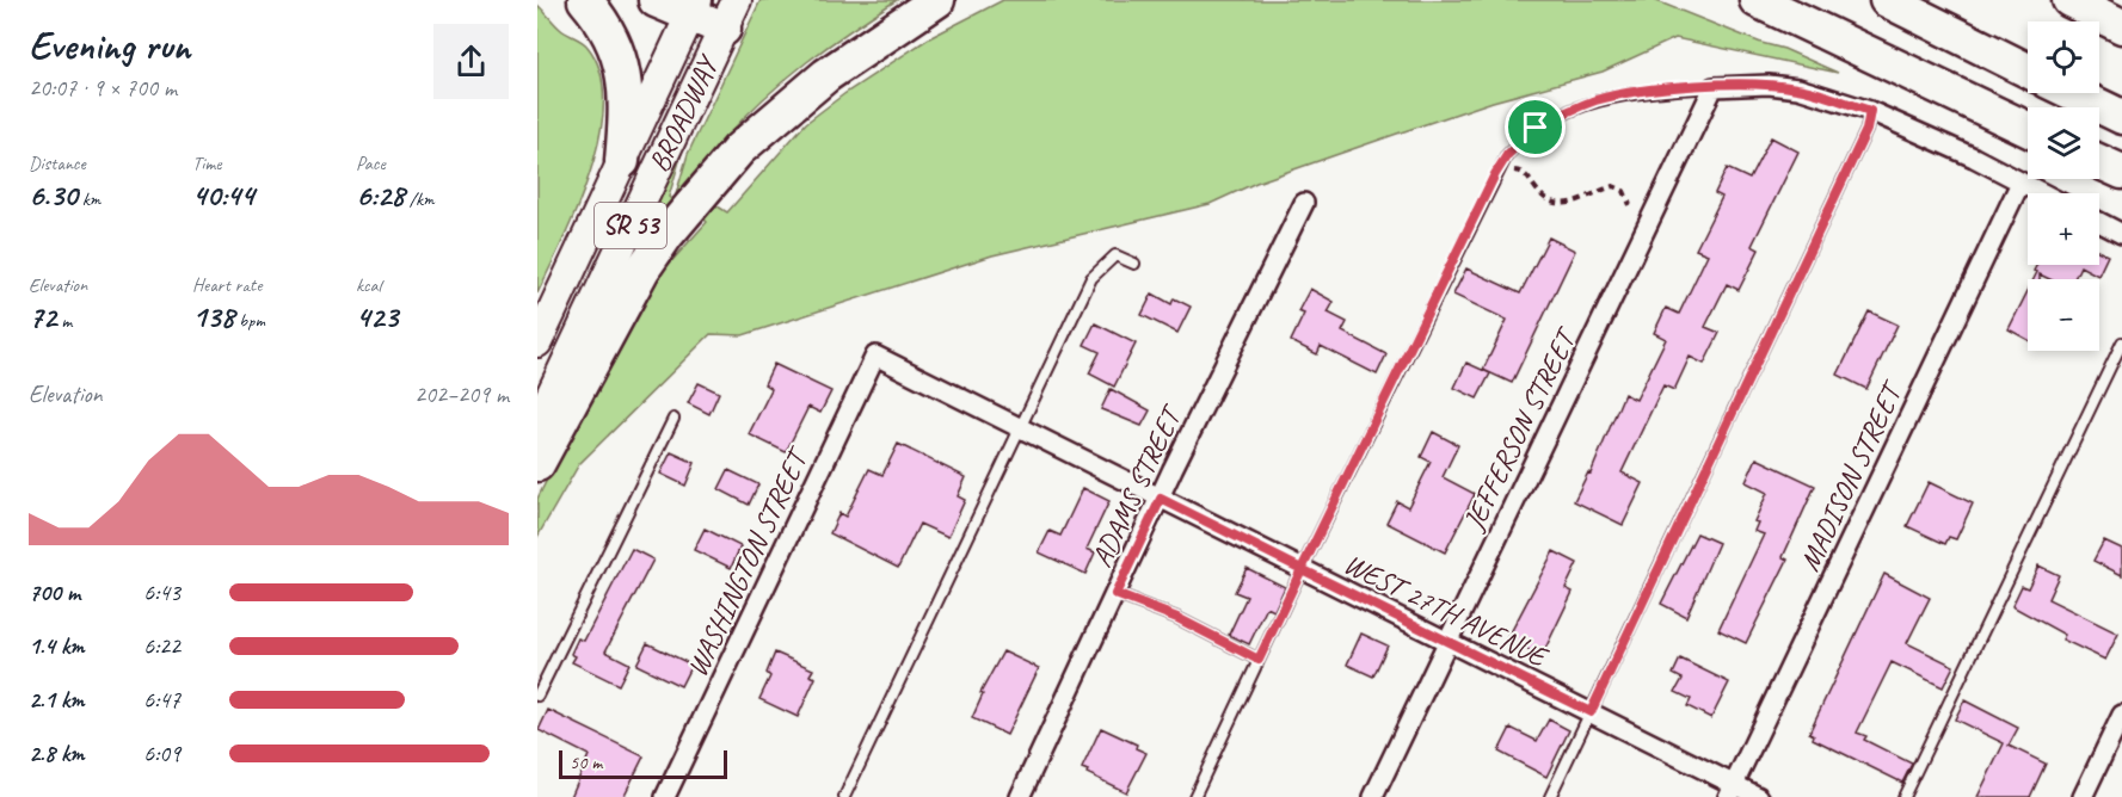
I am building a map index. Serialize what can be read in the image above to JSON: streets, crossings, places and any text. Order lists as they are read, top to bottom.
{
  "streets": {
    "main road": ["BROADWAY", "SR 53"],
    "street": [
      "JEFFERSON STREET",
      "MADISON STREET",
      "ADAMS STREET",
      "WASHINGTON STREET",
      "WEST 27TH AVENUE"
    ]
  },
  "crossings": [
    ["JEFFERSON STREET", "WEST 27TH AVENUE"],
    ["MADISON STREET", "WEST 27TH AVENUE"],
    ["ADAMS STREET", "WEST 27TH AVENUE"],
    ["WASHINGTON STREET", "WEST 27TH AVENUE"]
  ],
  "scale_bar": "50 m",
  "page": {
    "heading": ["Evening run", "20:07 · 9 × 700 m"],
    "map_buttons": ["+", "−"],
    "stats": [
      ["Distance", "6.30 km"],
      ["Time", "40:44"],
      ["Pace", "6:28 /km"],
      ["Elevation", "72 m"],
      ["Heart rate", "138 bpm"],
      ["kcal", "423"]
    ],
    "chart": ["Elevation", "202–209 m"],
    "list": [
      {
        "name": "700 m",
        "note": "6:43"
      },
      {
        "name": "1.4 km",
        "note": "6:22"
      },
      {
        "name": "2.1 km",
        "note": "6:47"
      },
      {
        "name": "2.8 km",
        "note": "6:09"
      }
    ],
    "scale": "50 m"
  }
}
